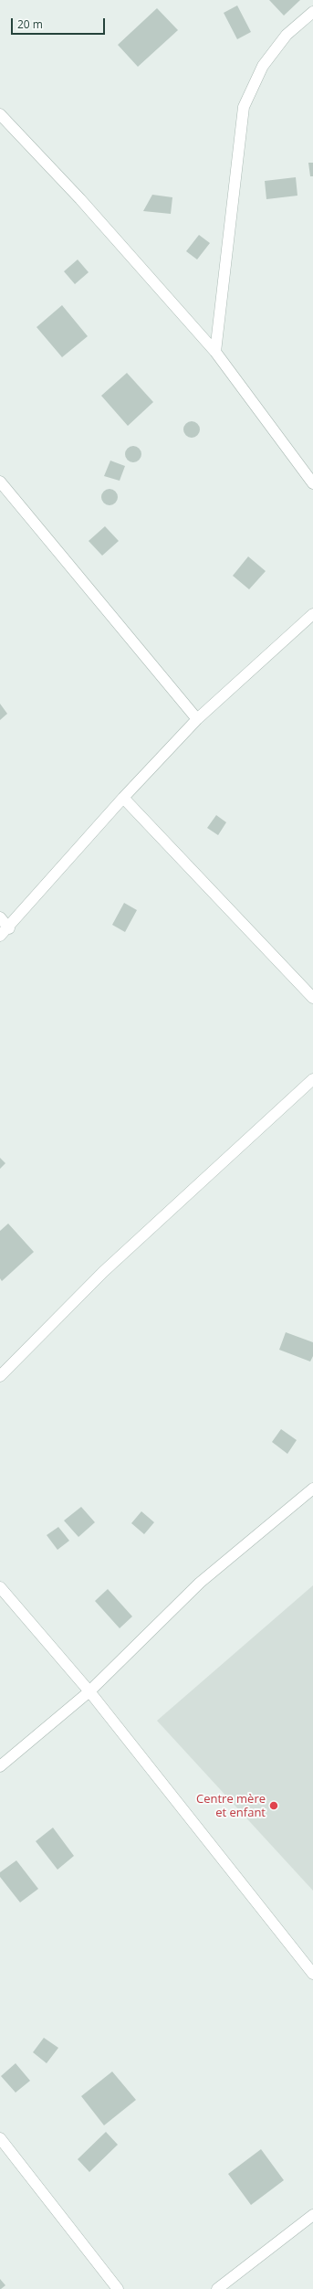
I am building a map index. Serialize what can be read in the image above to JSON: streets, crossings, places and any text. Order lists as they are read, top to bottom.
{
  "places": ["Centre mère et enfant"],
  "scale_bar": "20 m"
}
